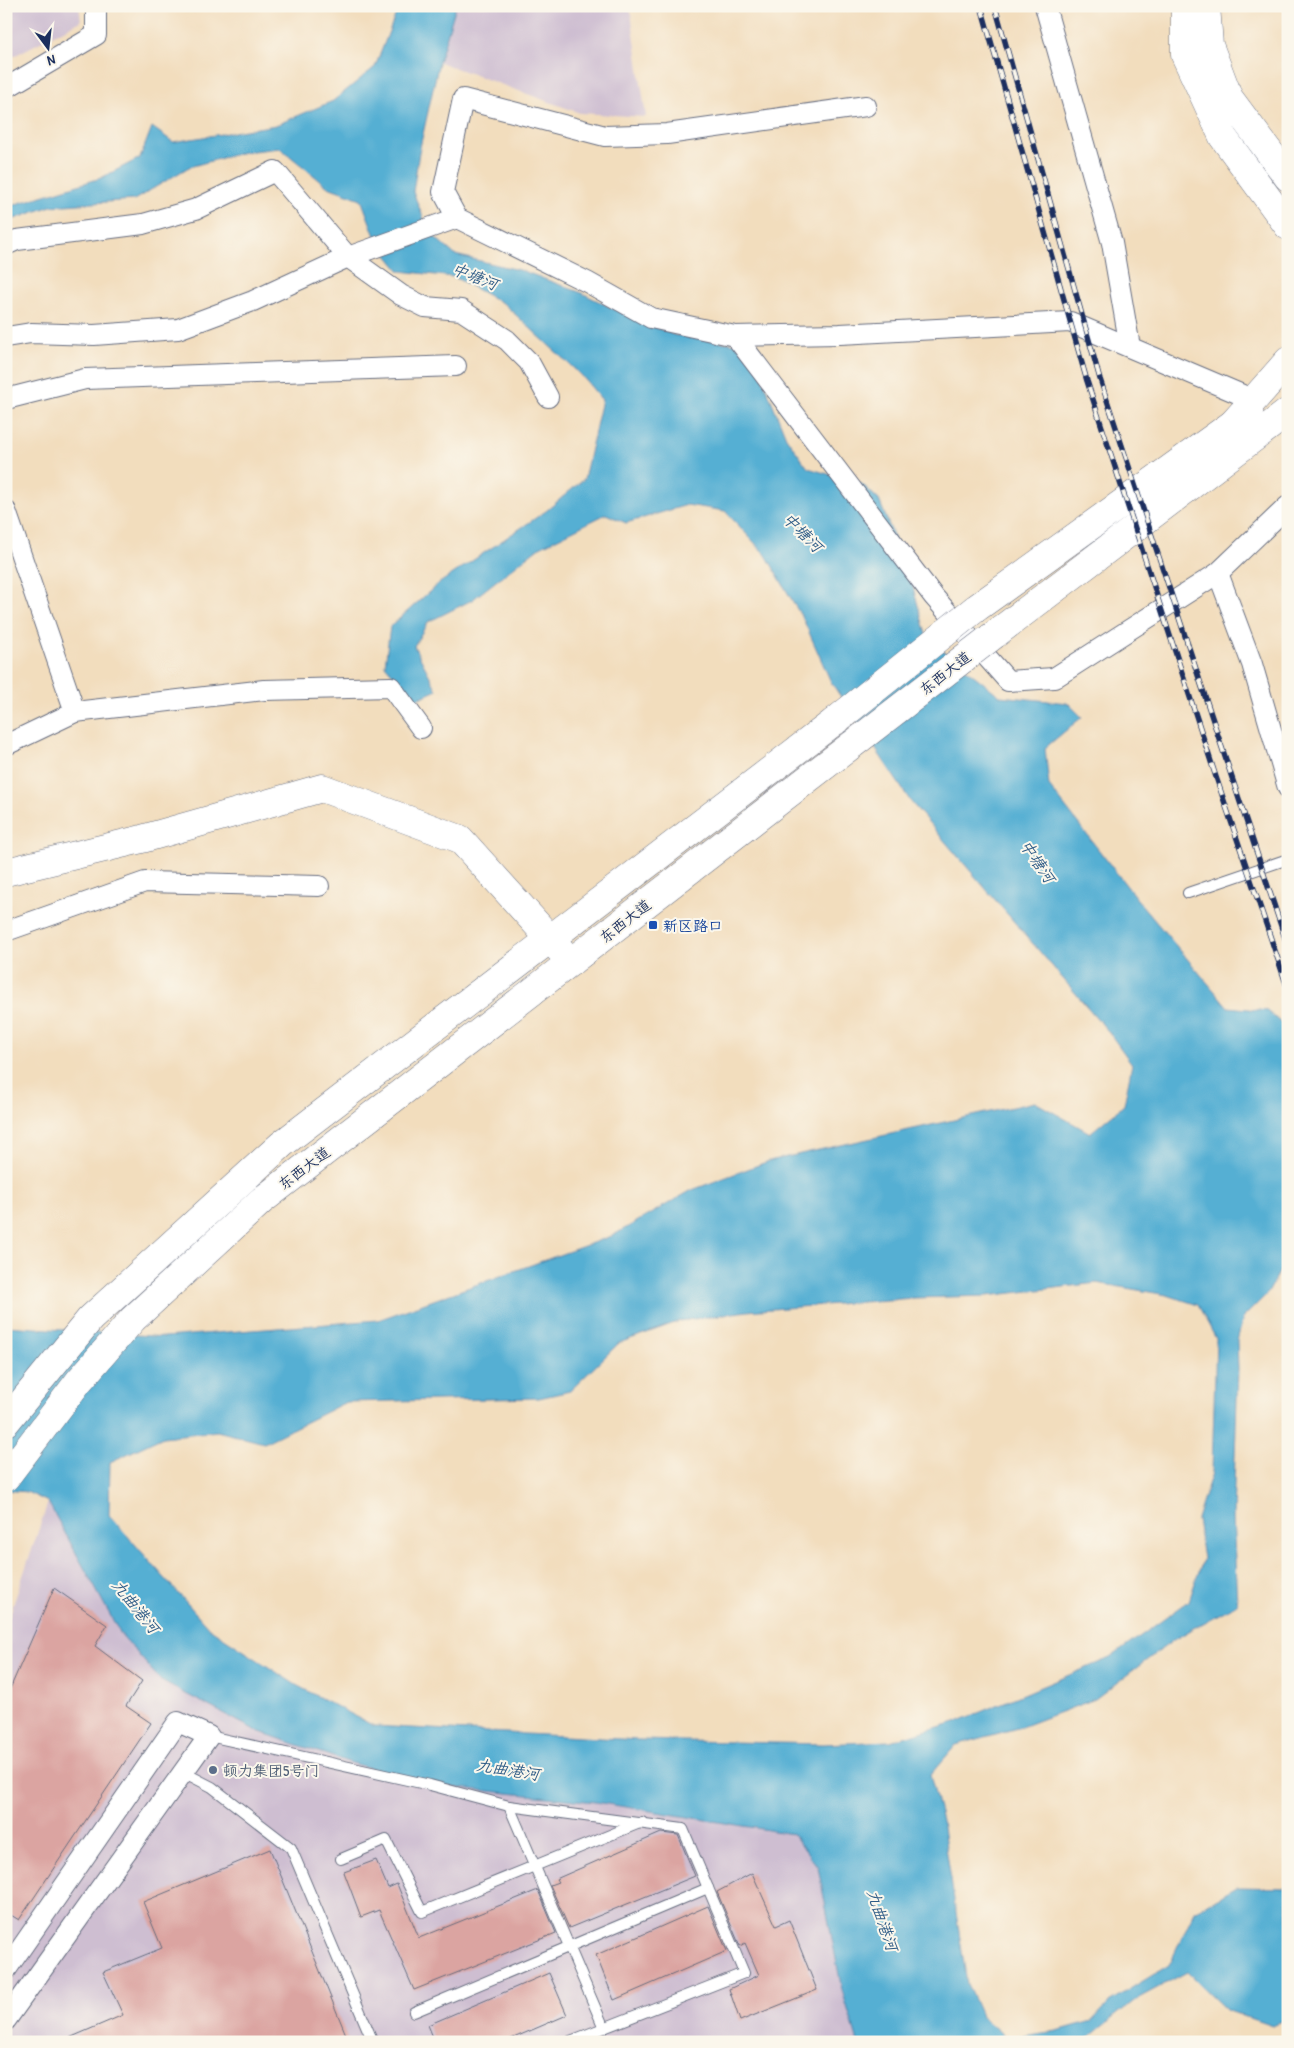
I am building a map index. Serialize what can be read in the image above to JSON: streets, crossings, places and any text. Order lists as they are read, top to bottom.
{
  "streets": {
    "main road": ["东西大道"]
  },
  "water": ["中塘河", "九曲港河"],
  "places": {
    "transit": ["新区路口"],
    "other": ["顿力集团5号门"]
  },
  "north": "bottom"
}
